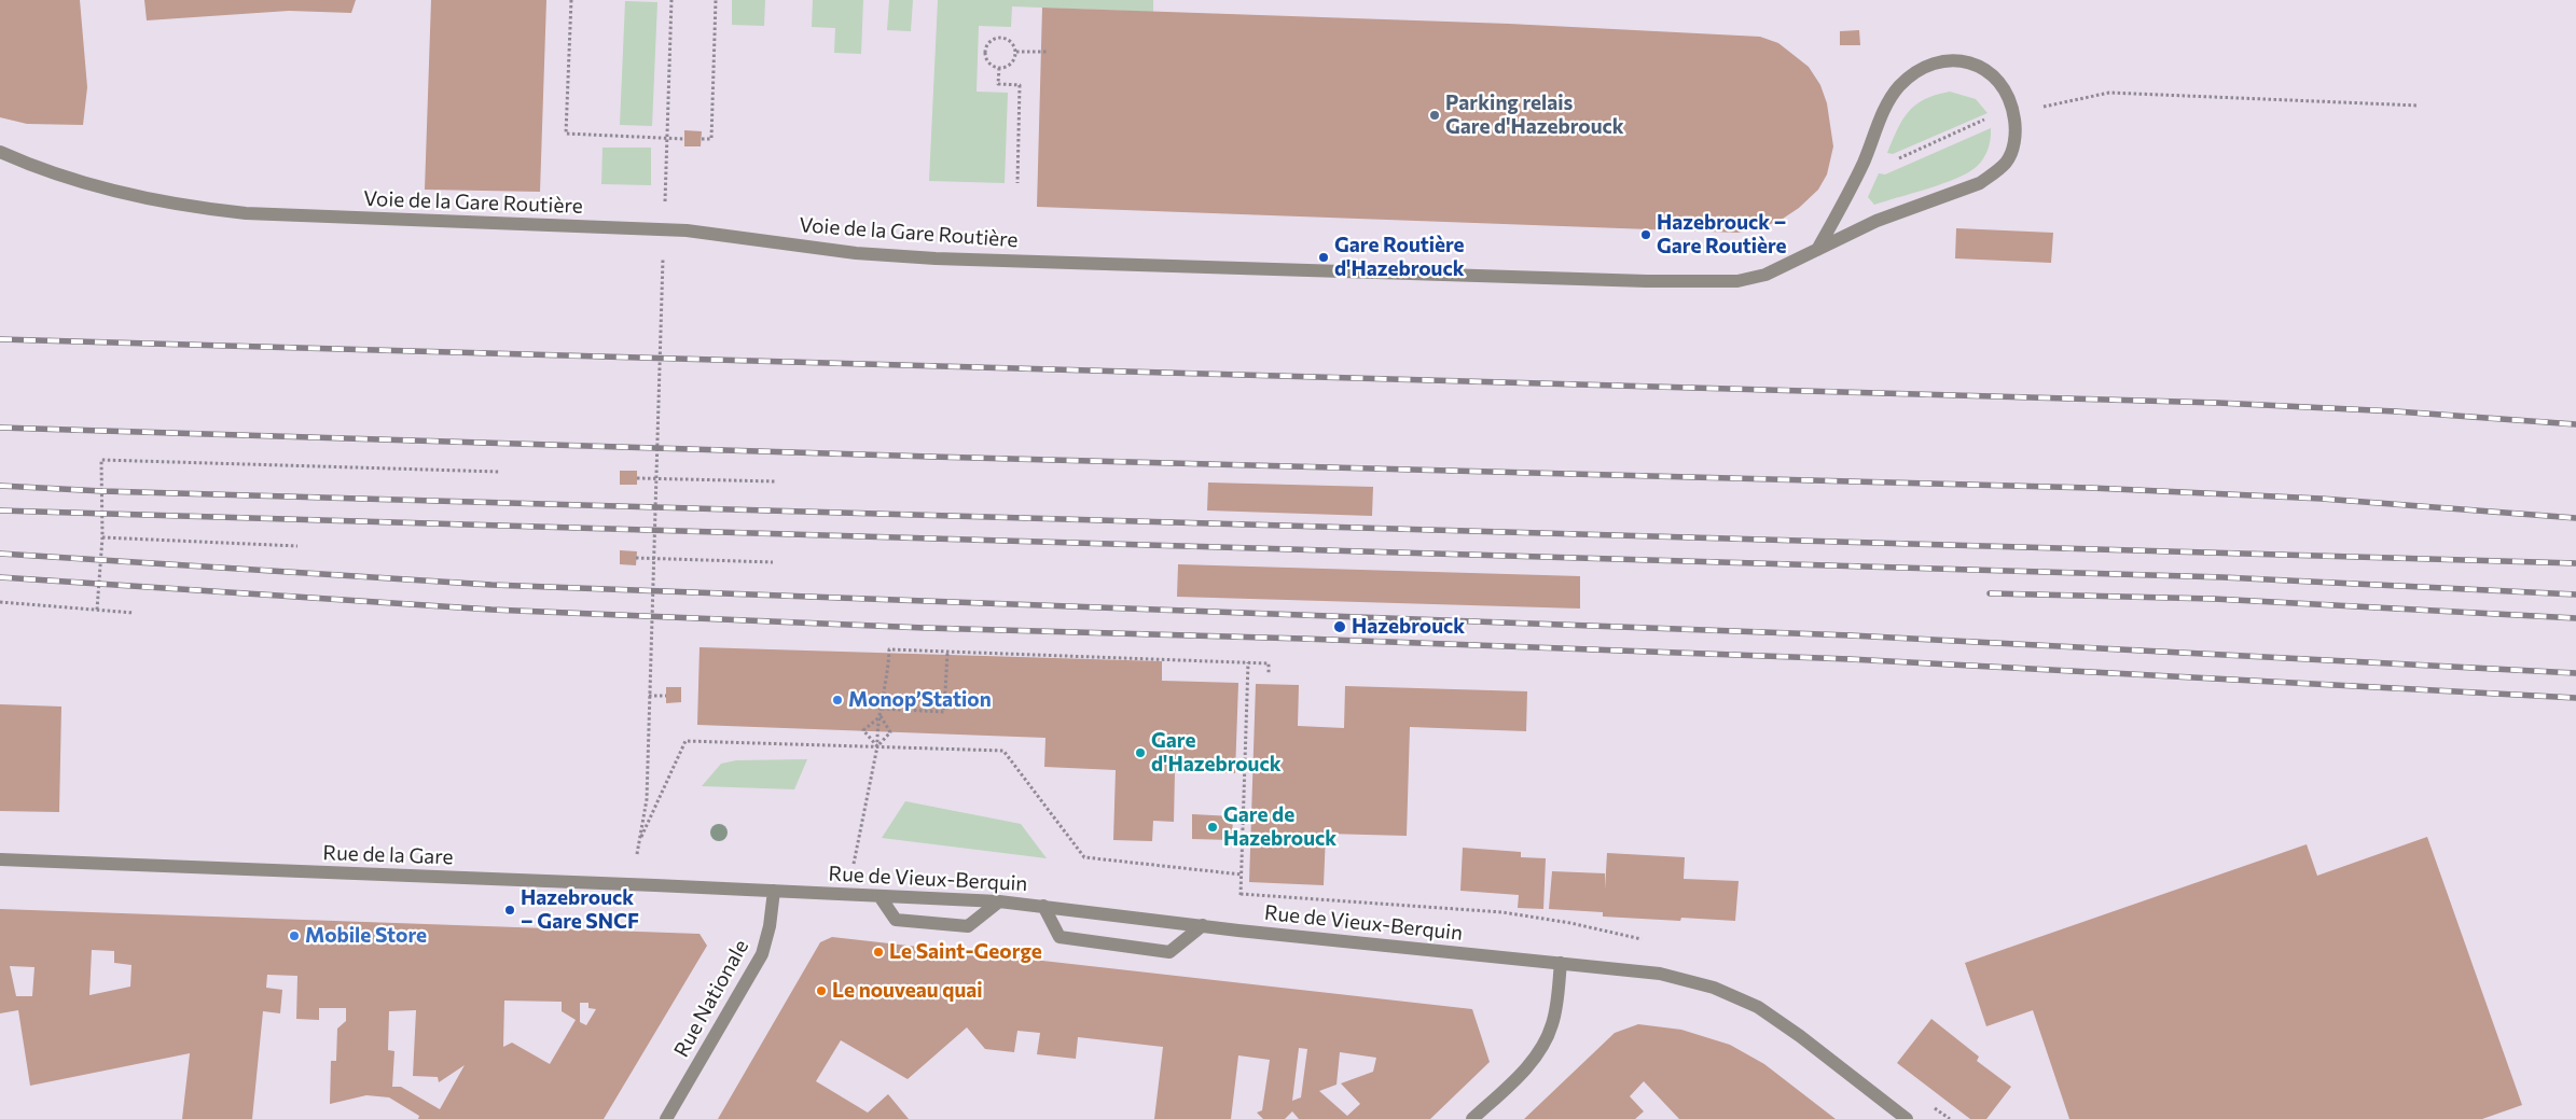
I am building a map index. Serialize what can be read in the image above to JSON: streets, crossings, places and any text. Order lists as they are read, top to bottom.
{
  "streets": {
    "street": [
      "Voie de la Gare Routière",
      "Rue de la Gare",
      "Rue de Vieux-Berquin",
      "Rue Nationale"
    ]
  },
  "crossings": [
    ["Rue de la Gare", "Rue de Vieux-Berquin"],
    ["Rue de la Gare", "Rue Nationale"],
    ["Rue de Vieux-Berquin", "Rue Nationale"]
  ],
  "places": [
    "Parking relais Gare d'Hazebrouck",
    "Hazebrouck – Gare Routière",
    "Gare Routière d'Hazebrouck",
    "Hazebrouck",
    "Monop’Station",
    "Gare d'Hazebrouck",
    "Gare de Hazebrouck",
    "Hazebrouck – Gare SNCF",
    "Mobile Store",
    "Le Saint-George",
    "Le nouveau quai"
  ]
}
